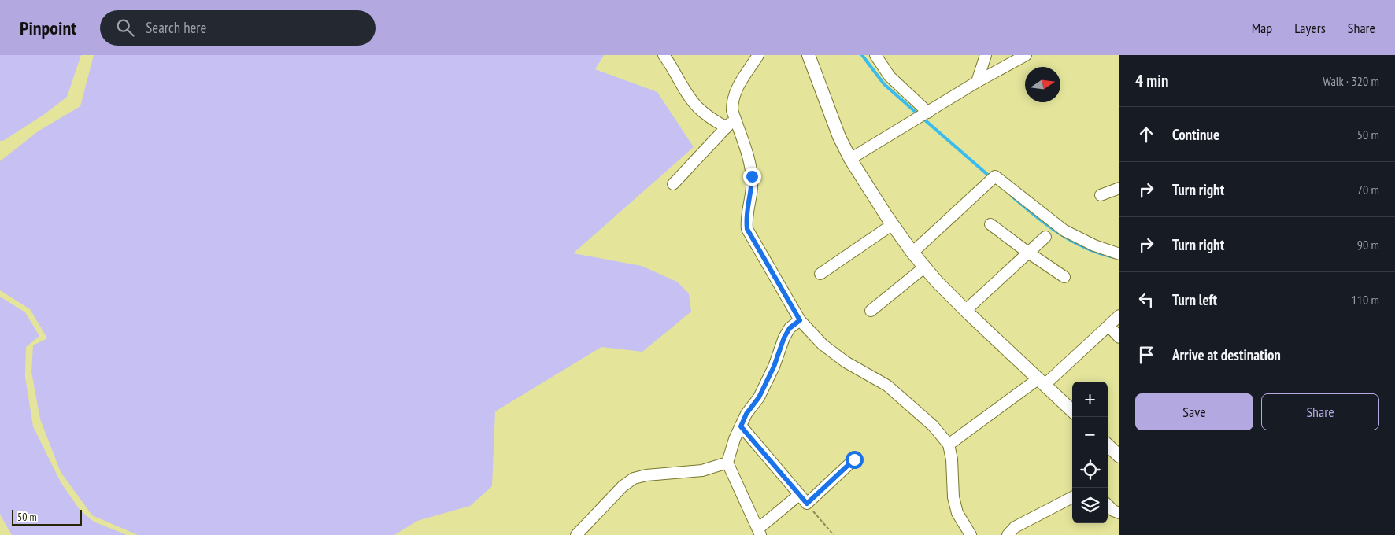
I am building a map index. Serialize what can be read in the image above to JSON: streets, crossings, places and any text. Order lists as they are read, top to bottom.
{
  "scale_bar": "50 m",
  "north": "right",
  "page": {
    "header": "Pinpoint",
    "search": "Search here",
    "nav": ["Map", "Layers", "Share"],
    "heading": ["4 min", "Walk · 320 m"],
    "list": [
      ["Continue", "50 m"],
      ["Turn right", "70 m"],
      ["Turn right", "90 m"],
      ["Turn left", "110 m"],
      "Arrive at destination"
    ],
    "map_buttons": ["+", "−"],
    "buttons": ["Save", "Share"],
    "scale": "50 m"
  }
}
